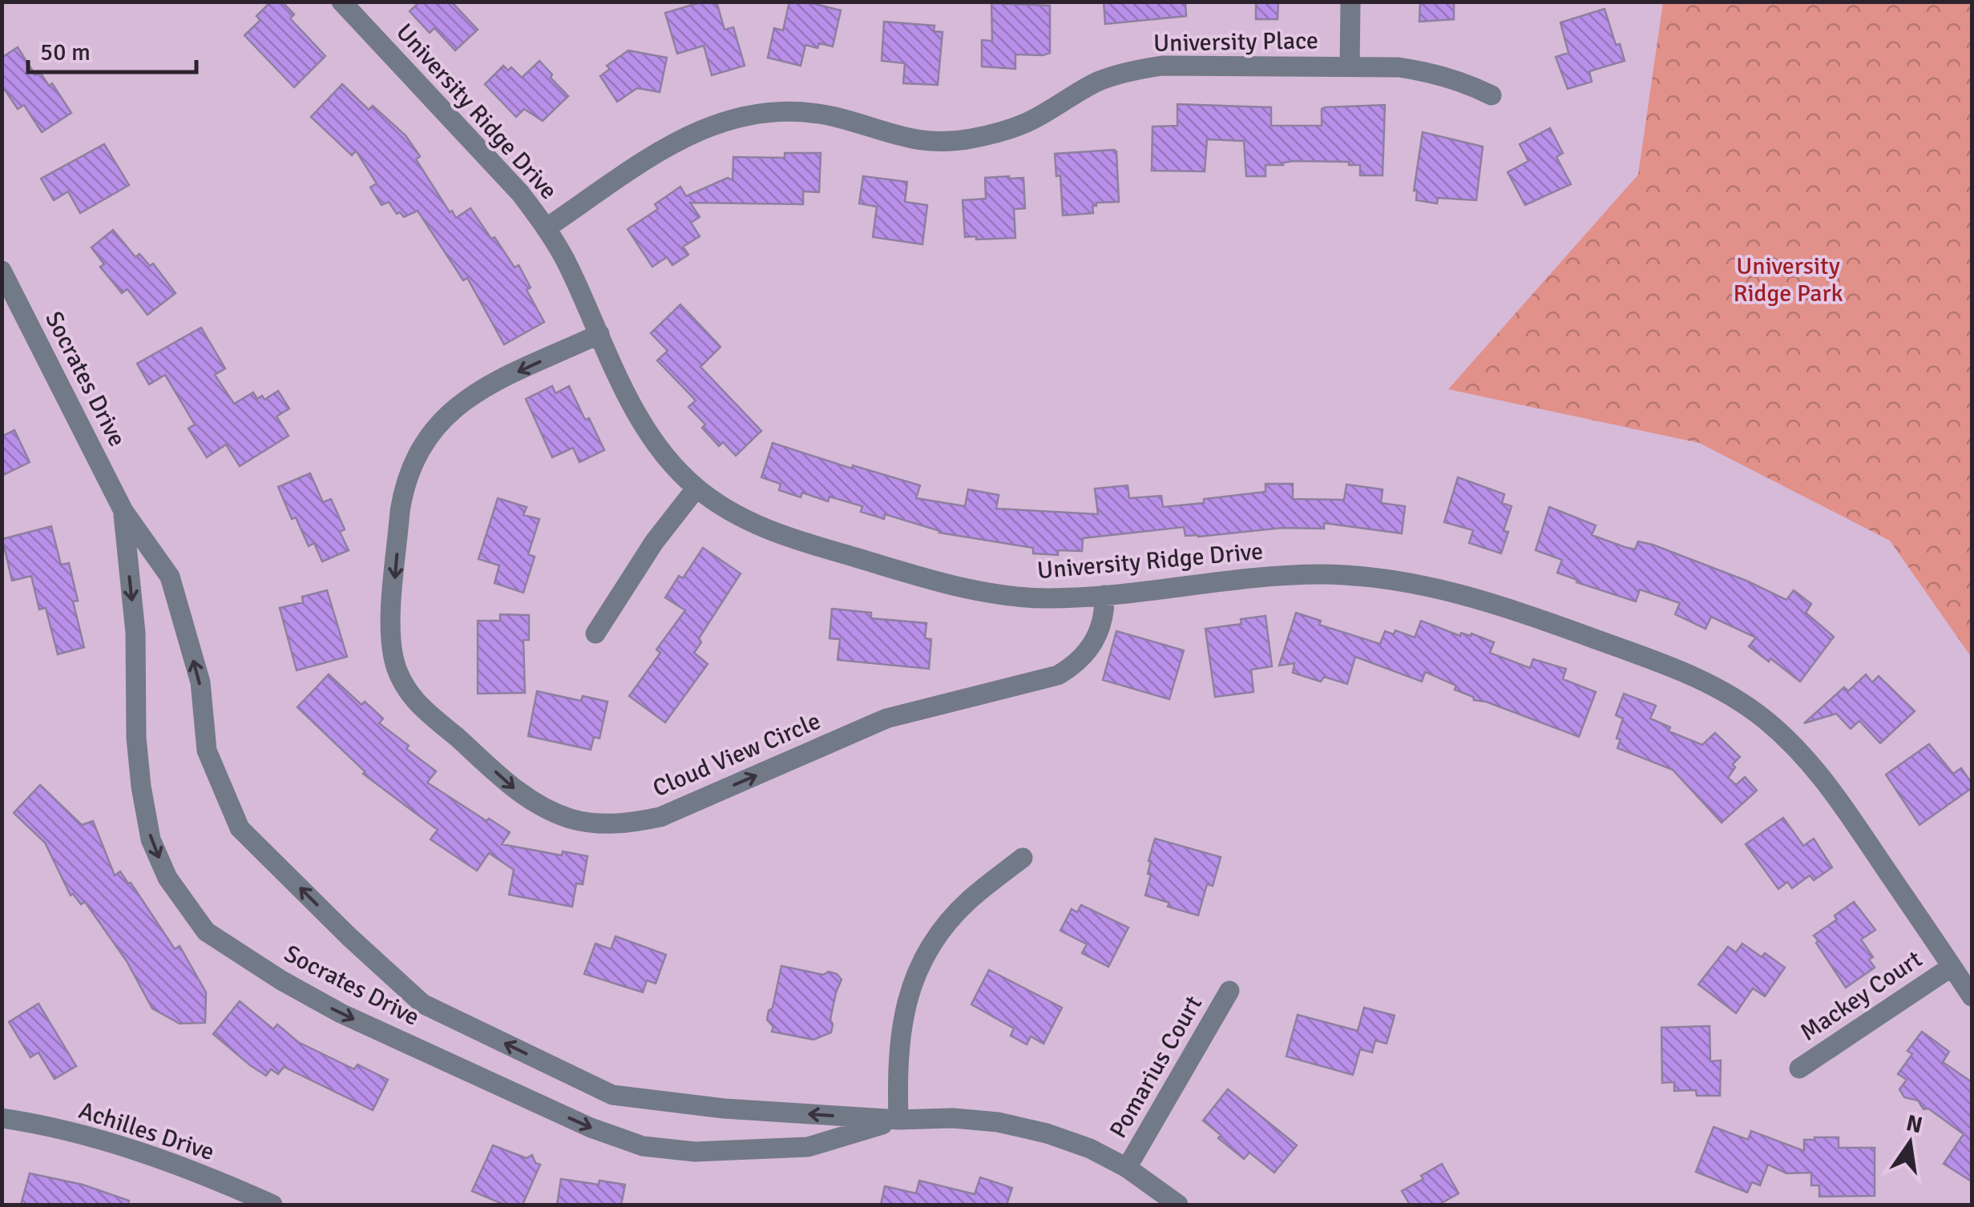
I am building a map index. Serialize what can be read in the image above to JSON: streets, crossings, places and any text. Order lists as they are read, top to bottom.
{
  "streets": {
    "street": [
      "University Place",
      "University Ridge Drive",
      "Socrates Drive",
      "Cloud View Circle",
      "Mackey Court",
      "Pomarius Court",
      "Achilles Drive"
    ]
  },
  "crossings": [
    ["University Place", "University Ridge Drive"],
    ["University Ridge Drive", "Cloud View Circle"],
    ["University Ridge Drive", "Mackey Court"],
    ["Socrates Drive", "Pomarius Court"]
  ],
  "parks": ["University Ridge Park"],
  "scale_bar": "50 m",
  "north": "top"
}
